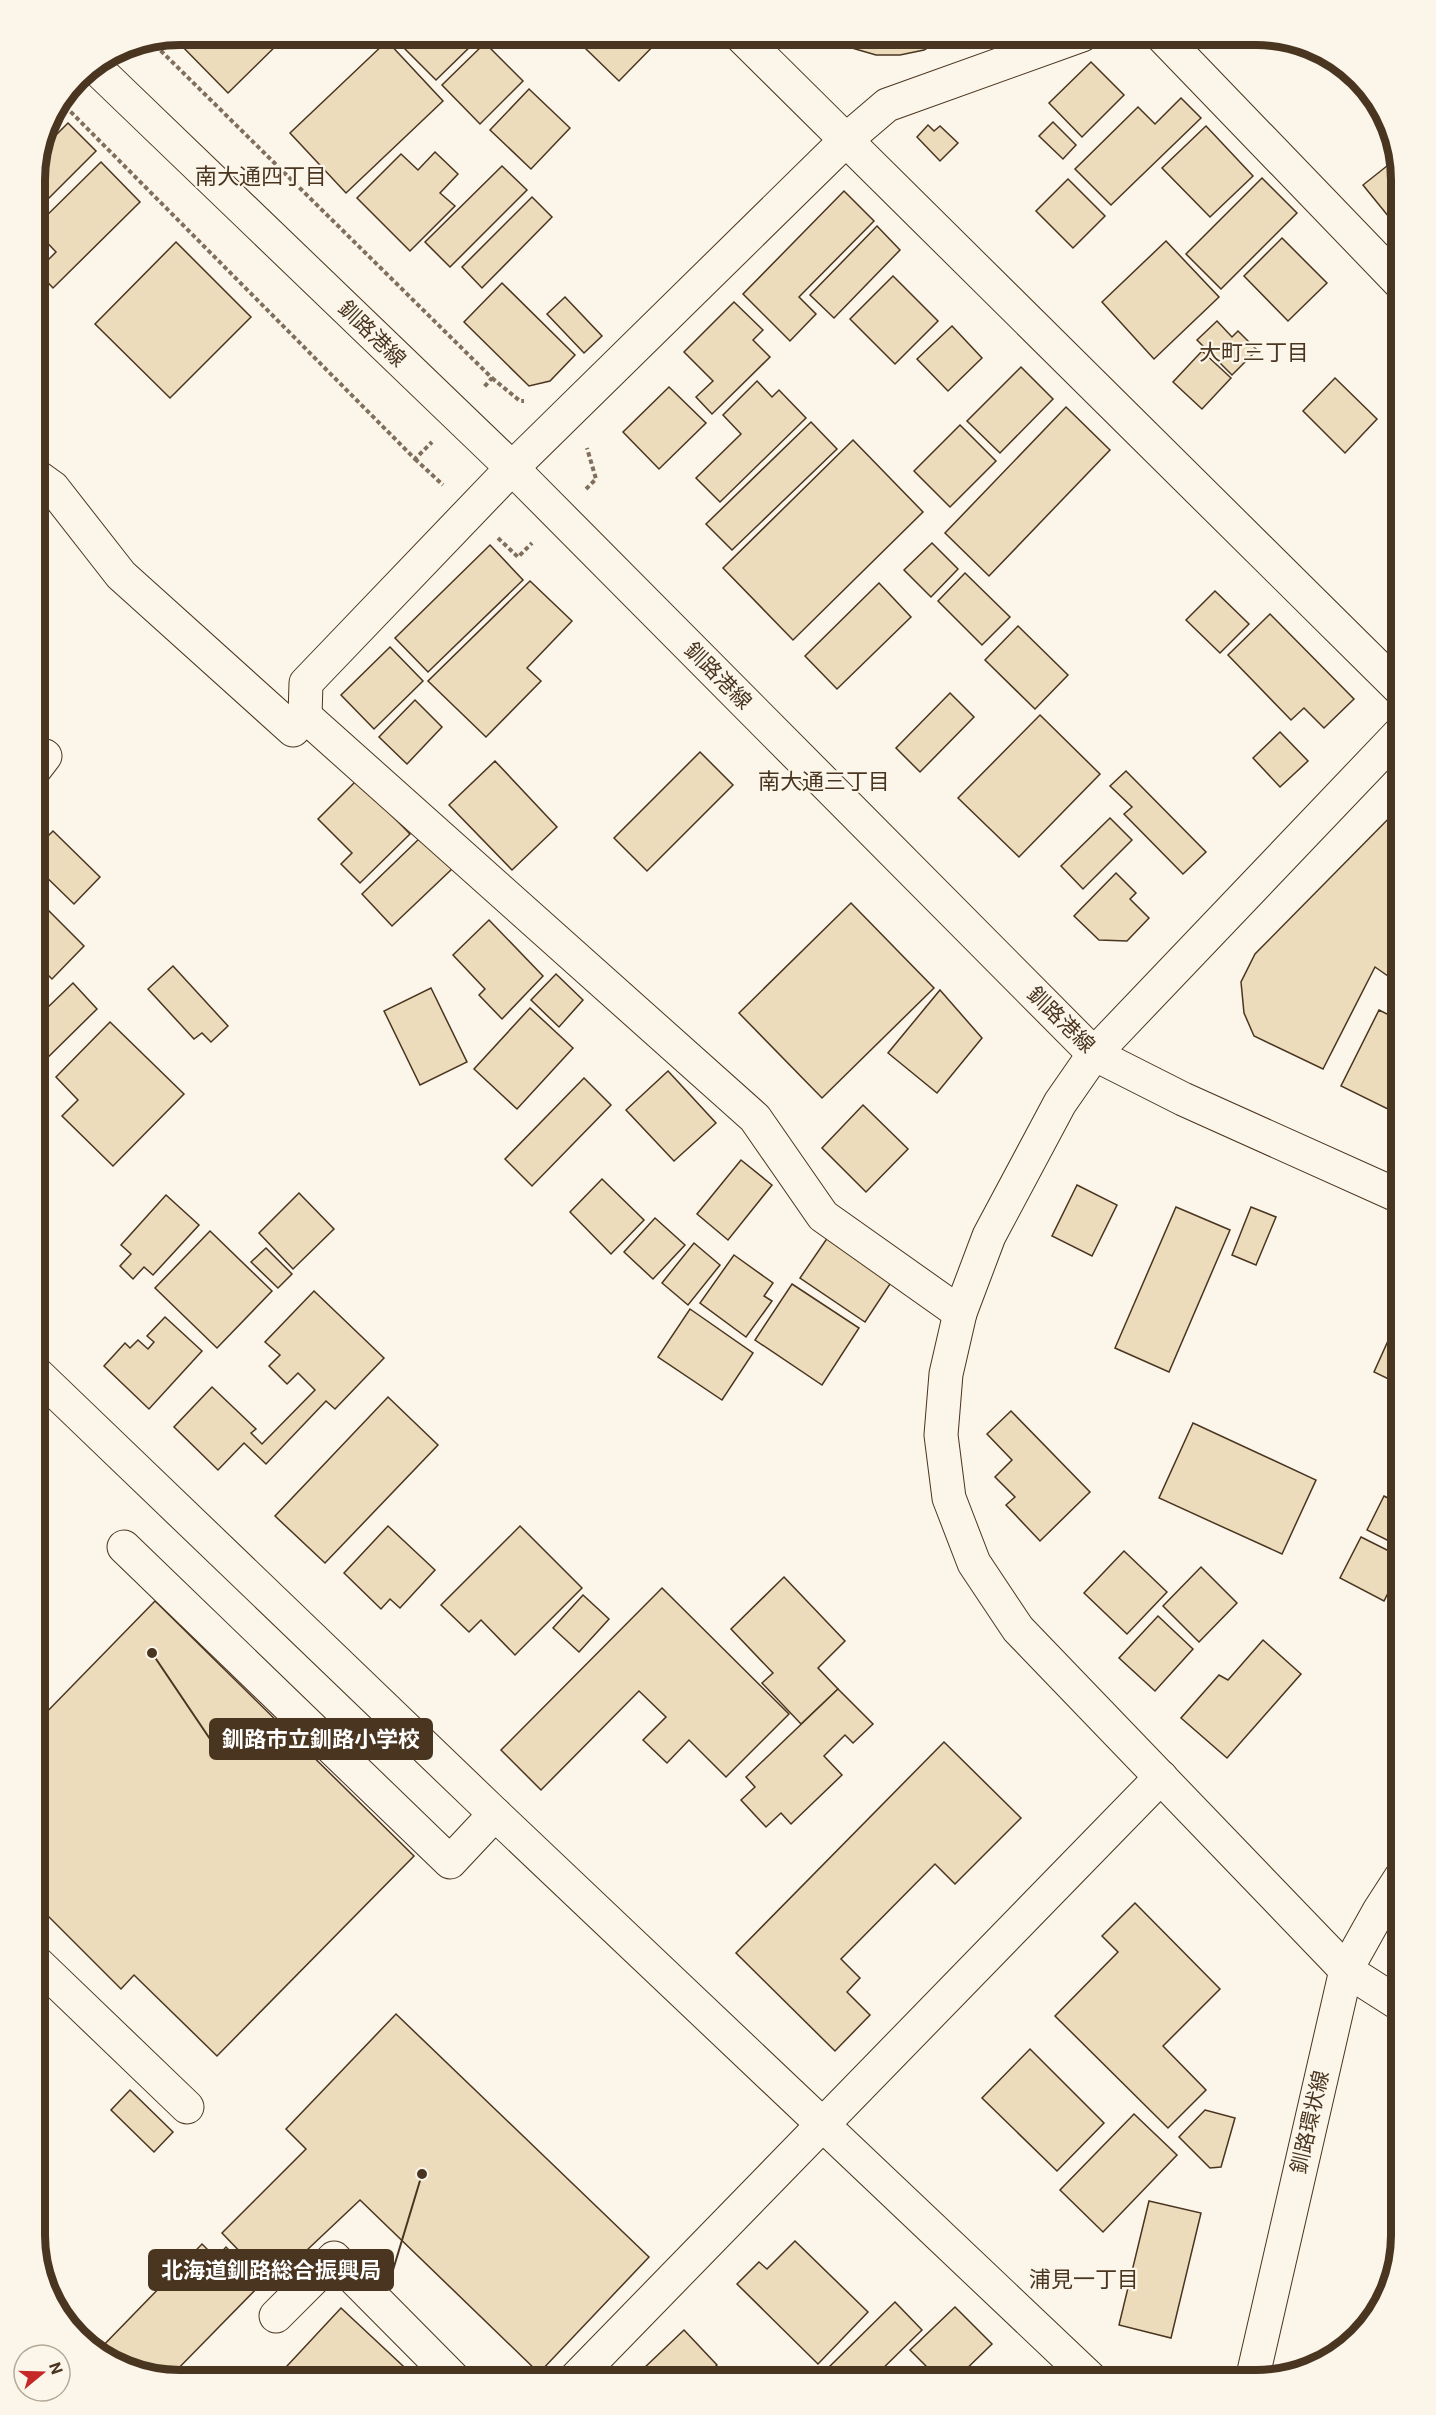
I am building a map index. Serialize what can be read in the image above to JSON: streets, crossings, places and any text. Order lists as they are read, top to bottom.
{
  "streets": {
    "street": ["釧路港線", "釧路環状線"]
  },
  "districts": [
    "南大通四丁目",
    "大町三丁目",
    "南大通三丁目",
    "浦見一丁目"
  ],
  "places": ["釧路市立釧路小学校", "北海道釧路総合振興局"],
  "north": "right"
}
